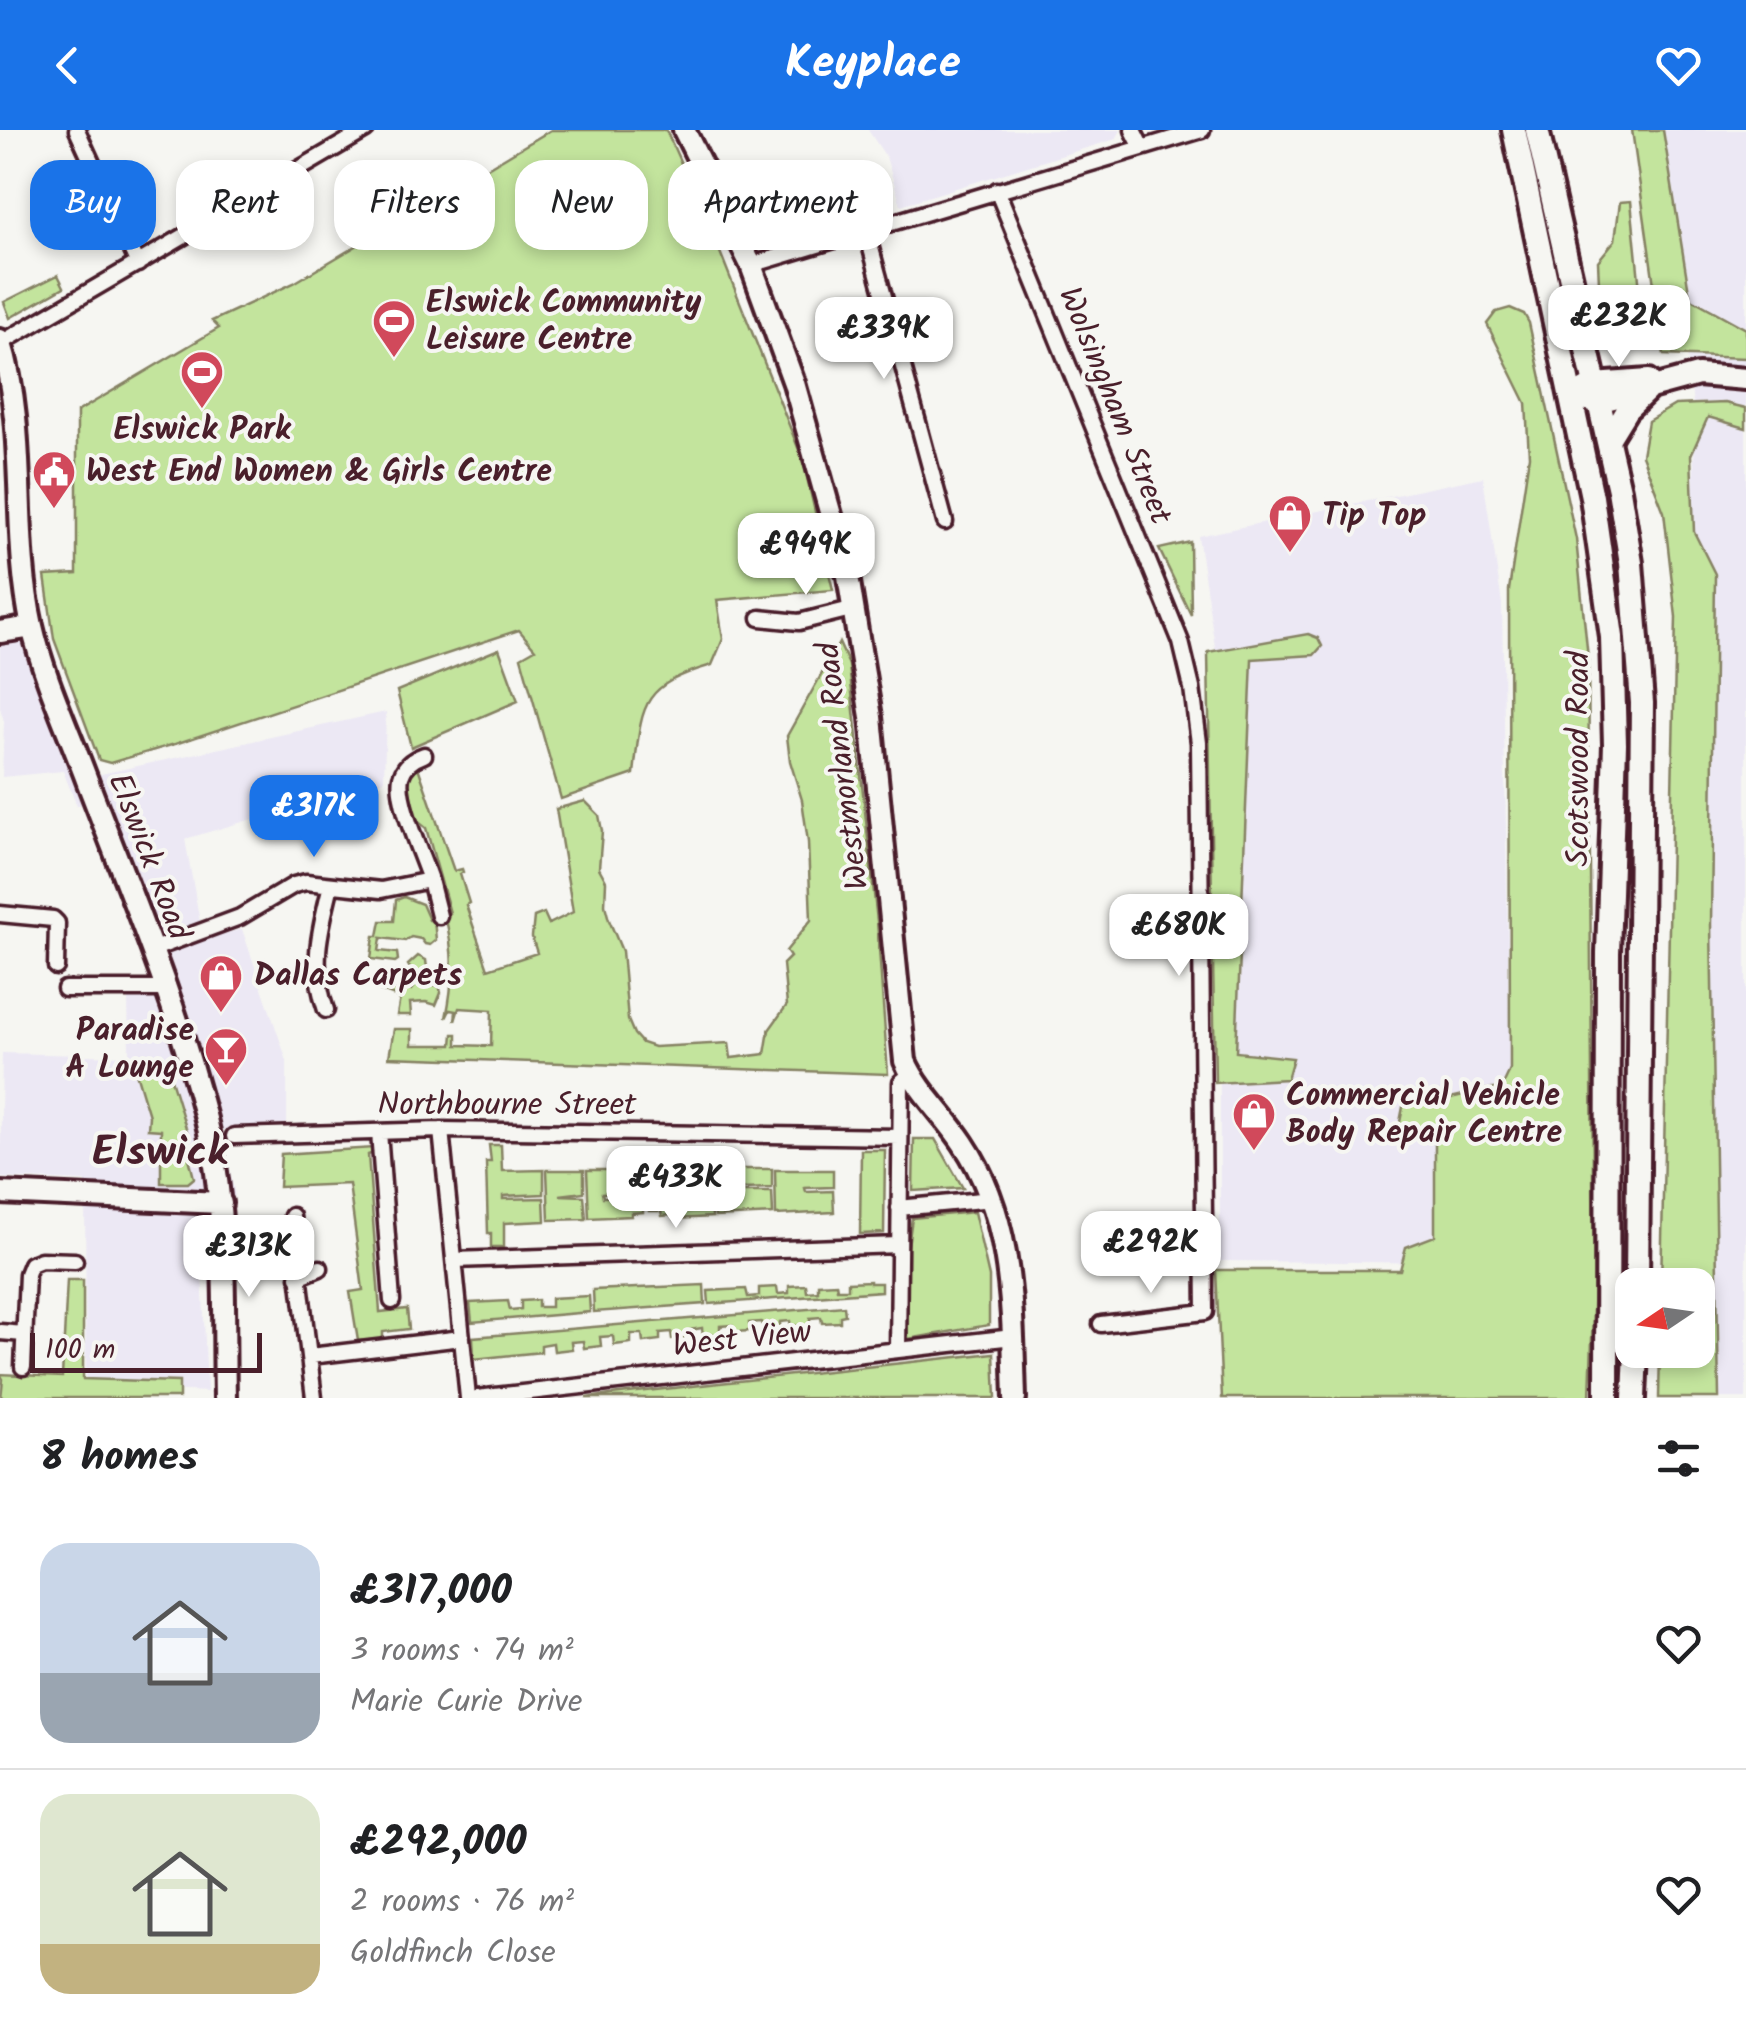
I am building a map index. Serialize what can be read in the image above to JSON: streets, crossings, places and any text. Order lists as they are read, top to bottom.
{
  "streets": {
    "main road": ["Scotswood Road"],
    "street": [
      "Wolsingham Street",
      "Westmorland Road",
      "Elswick Road",
      "Northbourne Street",
      "West View"
    ]
  },
  "crossings": [
    ["Westmorland Road", "West View"]
  ],
  "districts": ["Elswick"],
  "places": {
    "sports": ["Elswick Community Leisure Centre", "Elswick Park"],
    "public building": ["West End Women & Girls Centre"],
    "shop": ["Tip Top", "Dallas Carpets", "Commercial Vehicle Body Repair Centre"],
    "bar": ["Paradise A Lounge"]
  },
  "scale_bar": "100 m",
  "north": "left",
  "page": {
    "header": "Keyplace",
    "chip": [
      "Buy",
      "Rent",
      "Filters",
      "New",
      "Apartment"
    ],
    "price": [
      "£232K",
      "£339K",
      "£949K",
      "£317K",
      "£680K",
      "£433K",
      "£292K",
      "£313K"
    ],
    "scale": "100 m",
    "heading": "8 homes",
    "list": [
      {
        "name": "£317,000",
        "note": "3 rooms · 74 m² · Marie Curie Drive"
      },
      {
        "name": "£292,000",
        "note": "2 rooms · 76 m² · Goldfinch Close"
      }
    ]
  }
}
